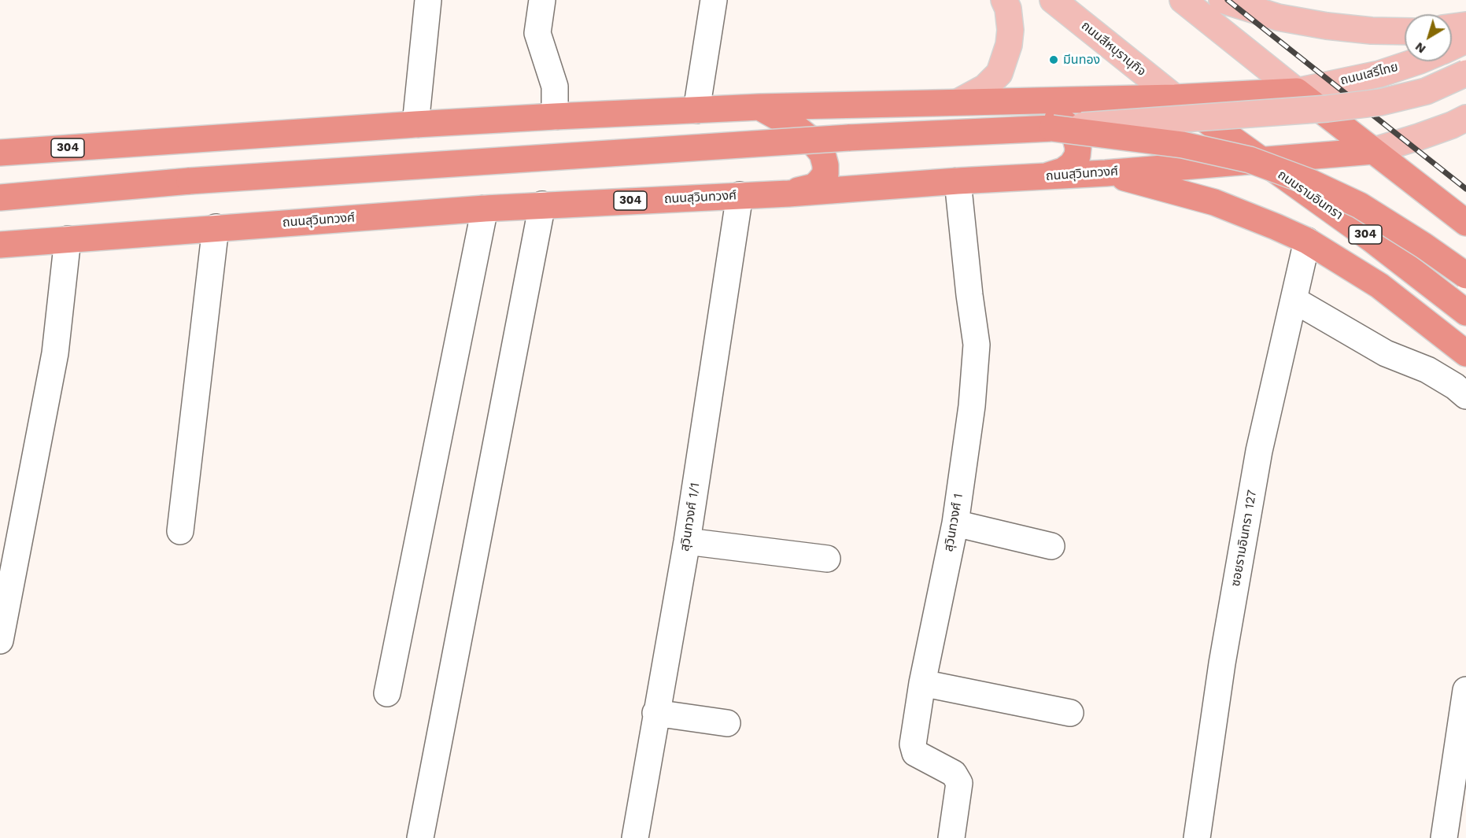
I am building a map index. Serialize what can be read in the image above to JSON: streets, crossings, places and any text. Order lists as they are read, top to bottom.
{
  "streets": {
    "highway": ["304", "ถนนสุวินทวงศ์", "ถนนรามอินทรา"],
    "main road": ["ถนนสีหบุรานุกิจ", "ถนนเสรีไทย"],
    "street": ["สุวินทวงศ์ 1/1", "สุวินทวงศ์ 1", "ซอยรามอินทรา 127"]
  },
  "crossings": [
    ["ถนนสีหบุรานุกิจ", "304"],
    ["ถนนสีหบุรานุกิจ", "ถนนรามอินทรา"],
    ["ถนนเสรีไทย", "304"],
    ["304", "ถนนรามอินทรา"],
    ["ถนนสุวินทวงศ์", "ถนนรามอินทรา"],
    ["ถนนสุวินทวงศ์", "สุวินทวงศ์ 1/1"],
    ["ถนนสุวินทวงศ์", "สุวินทวงศ์ 1"]
  ],
  "places": ["มีนทอง"],
  "north": "bottom left"
}
